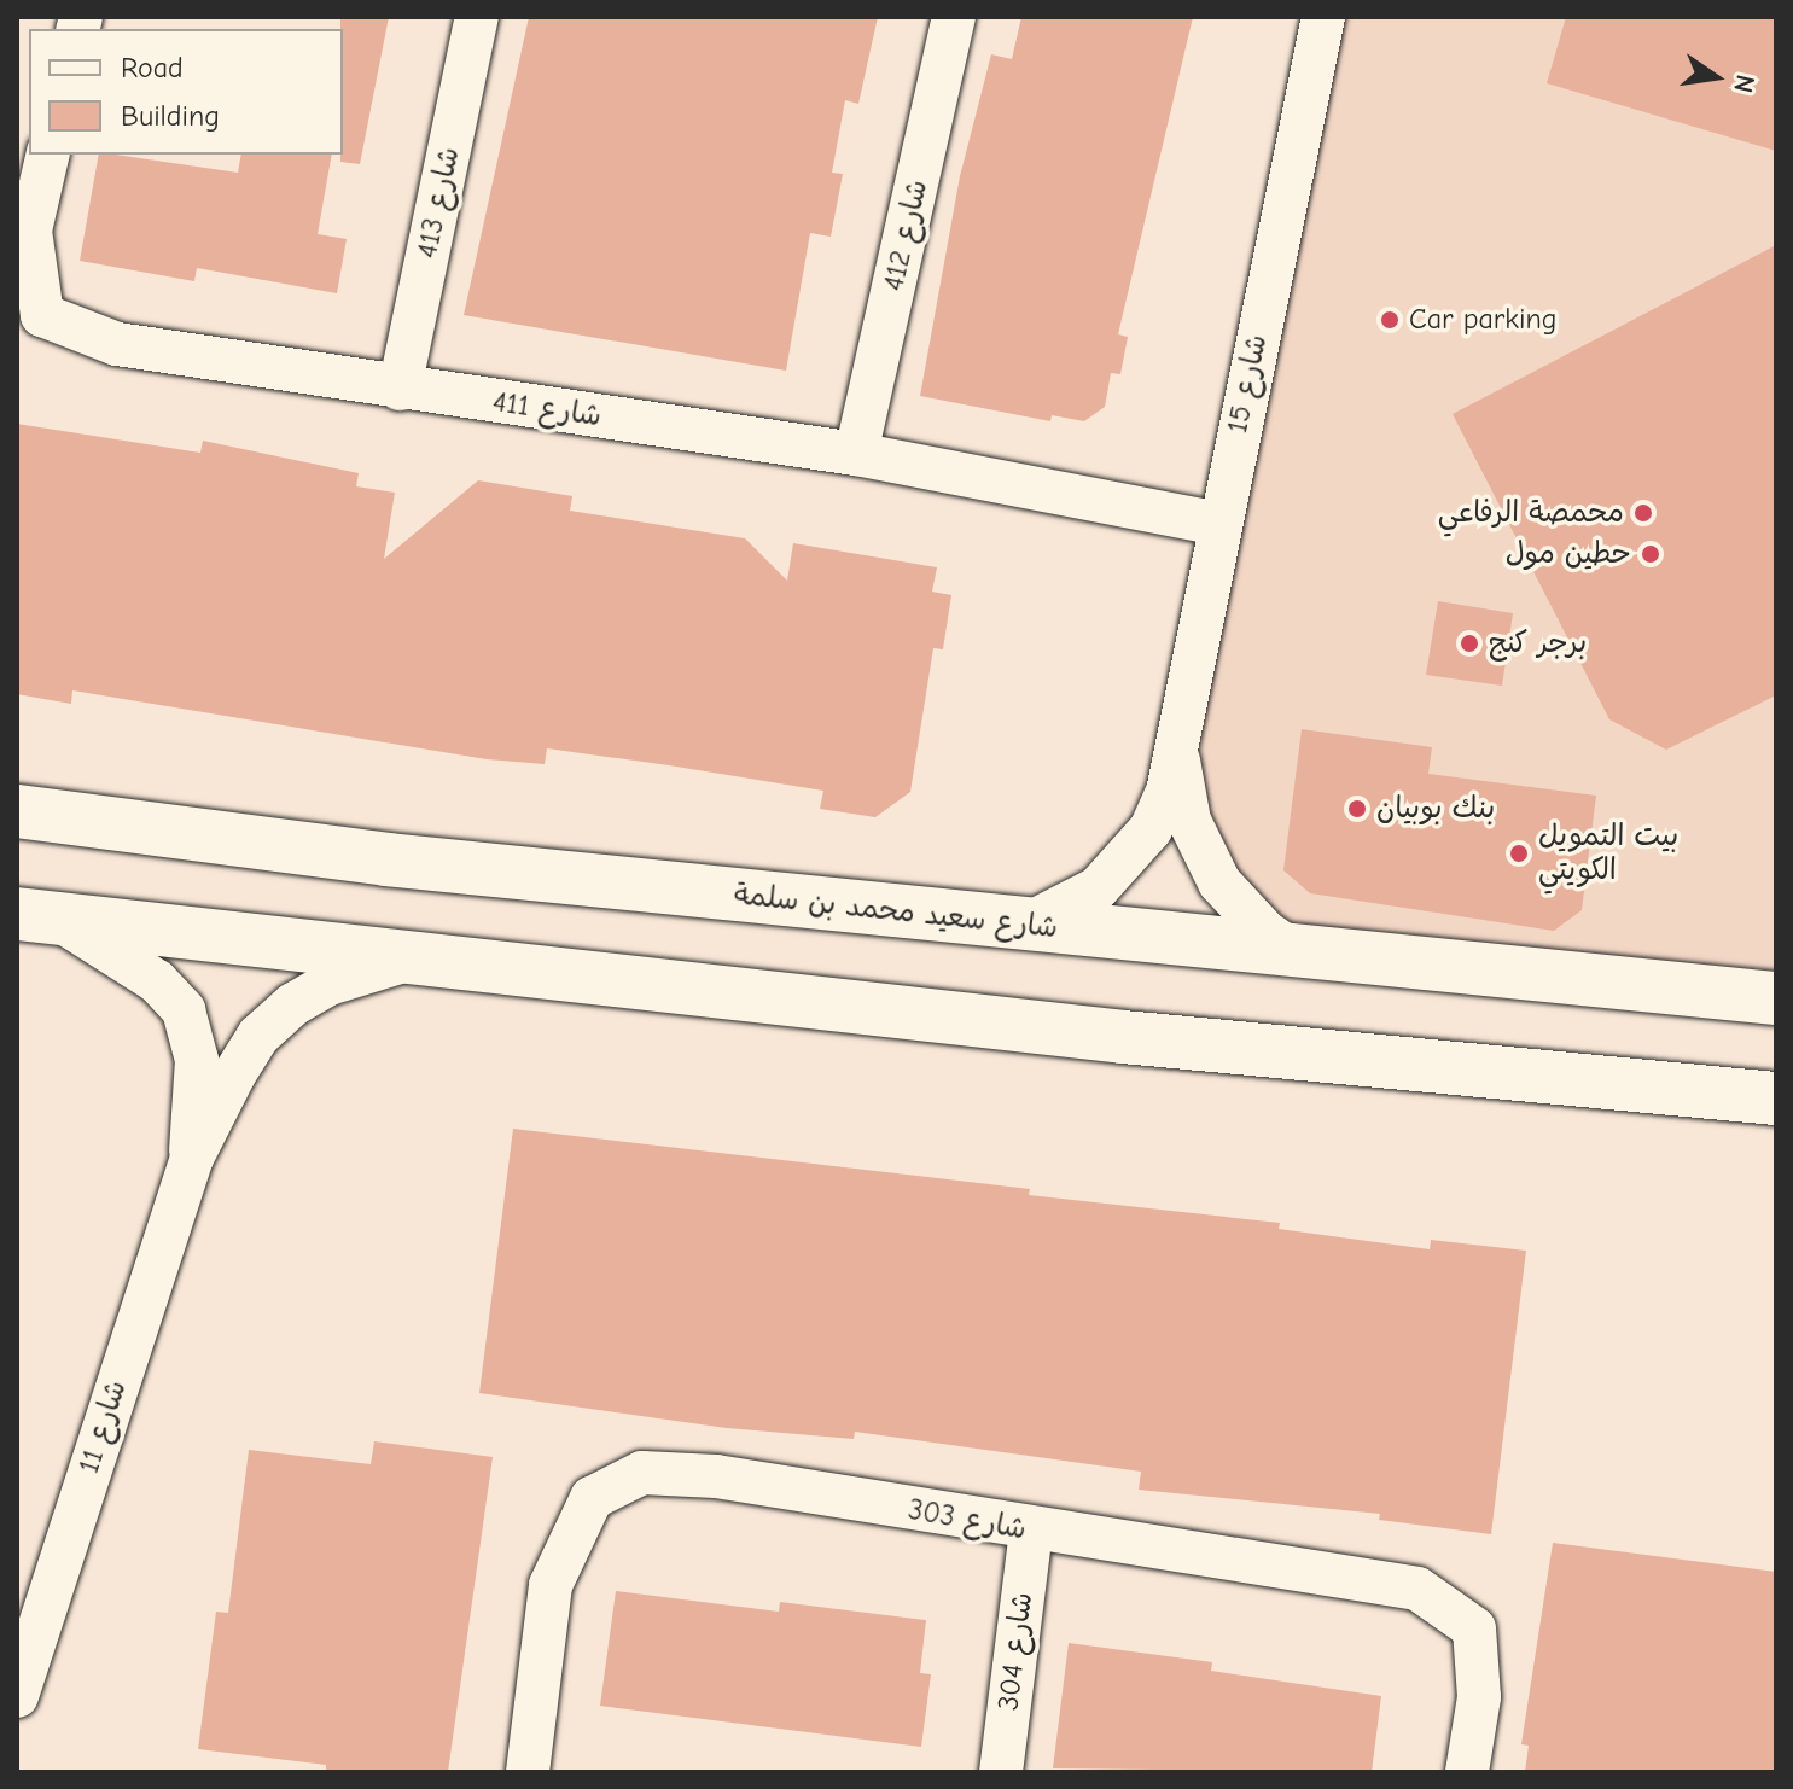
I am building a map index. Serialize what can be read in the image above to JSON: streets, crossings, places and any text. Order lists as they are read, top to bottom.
{
  "streets": {
    "street": [
      "شارع 413",
      "شارع 412",
      "شارع 15",
      "شارع 411",
      "شارع سعيد محمد بن سلمة",
      "شارع 11",
      "شارع 303",
      "شارع 304"
    ]
  },
  "crossings": [
    ["شارع 413", "شارع 411"],
    ["شارع 412", "شارع 411"],
    ["شارع 15", "شارع 411"],
    ["شارع 15", "شارع سعيد محمد بن سلمة"],
    ["شارع 303", "شارع 304"]
  ],
  "places": [
    "Car parking",
    "محمصة الرفاعي",
    "حطين مول",
    "برجر كنج",
    "بنك بوبيان",
    "بيت التمويل الكويتي"
  ],
  "legend": ["Road", "Building"],
  "north": "right"
}
